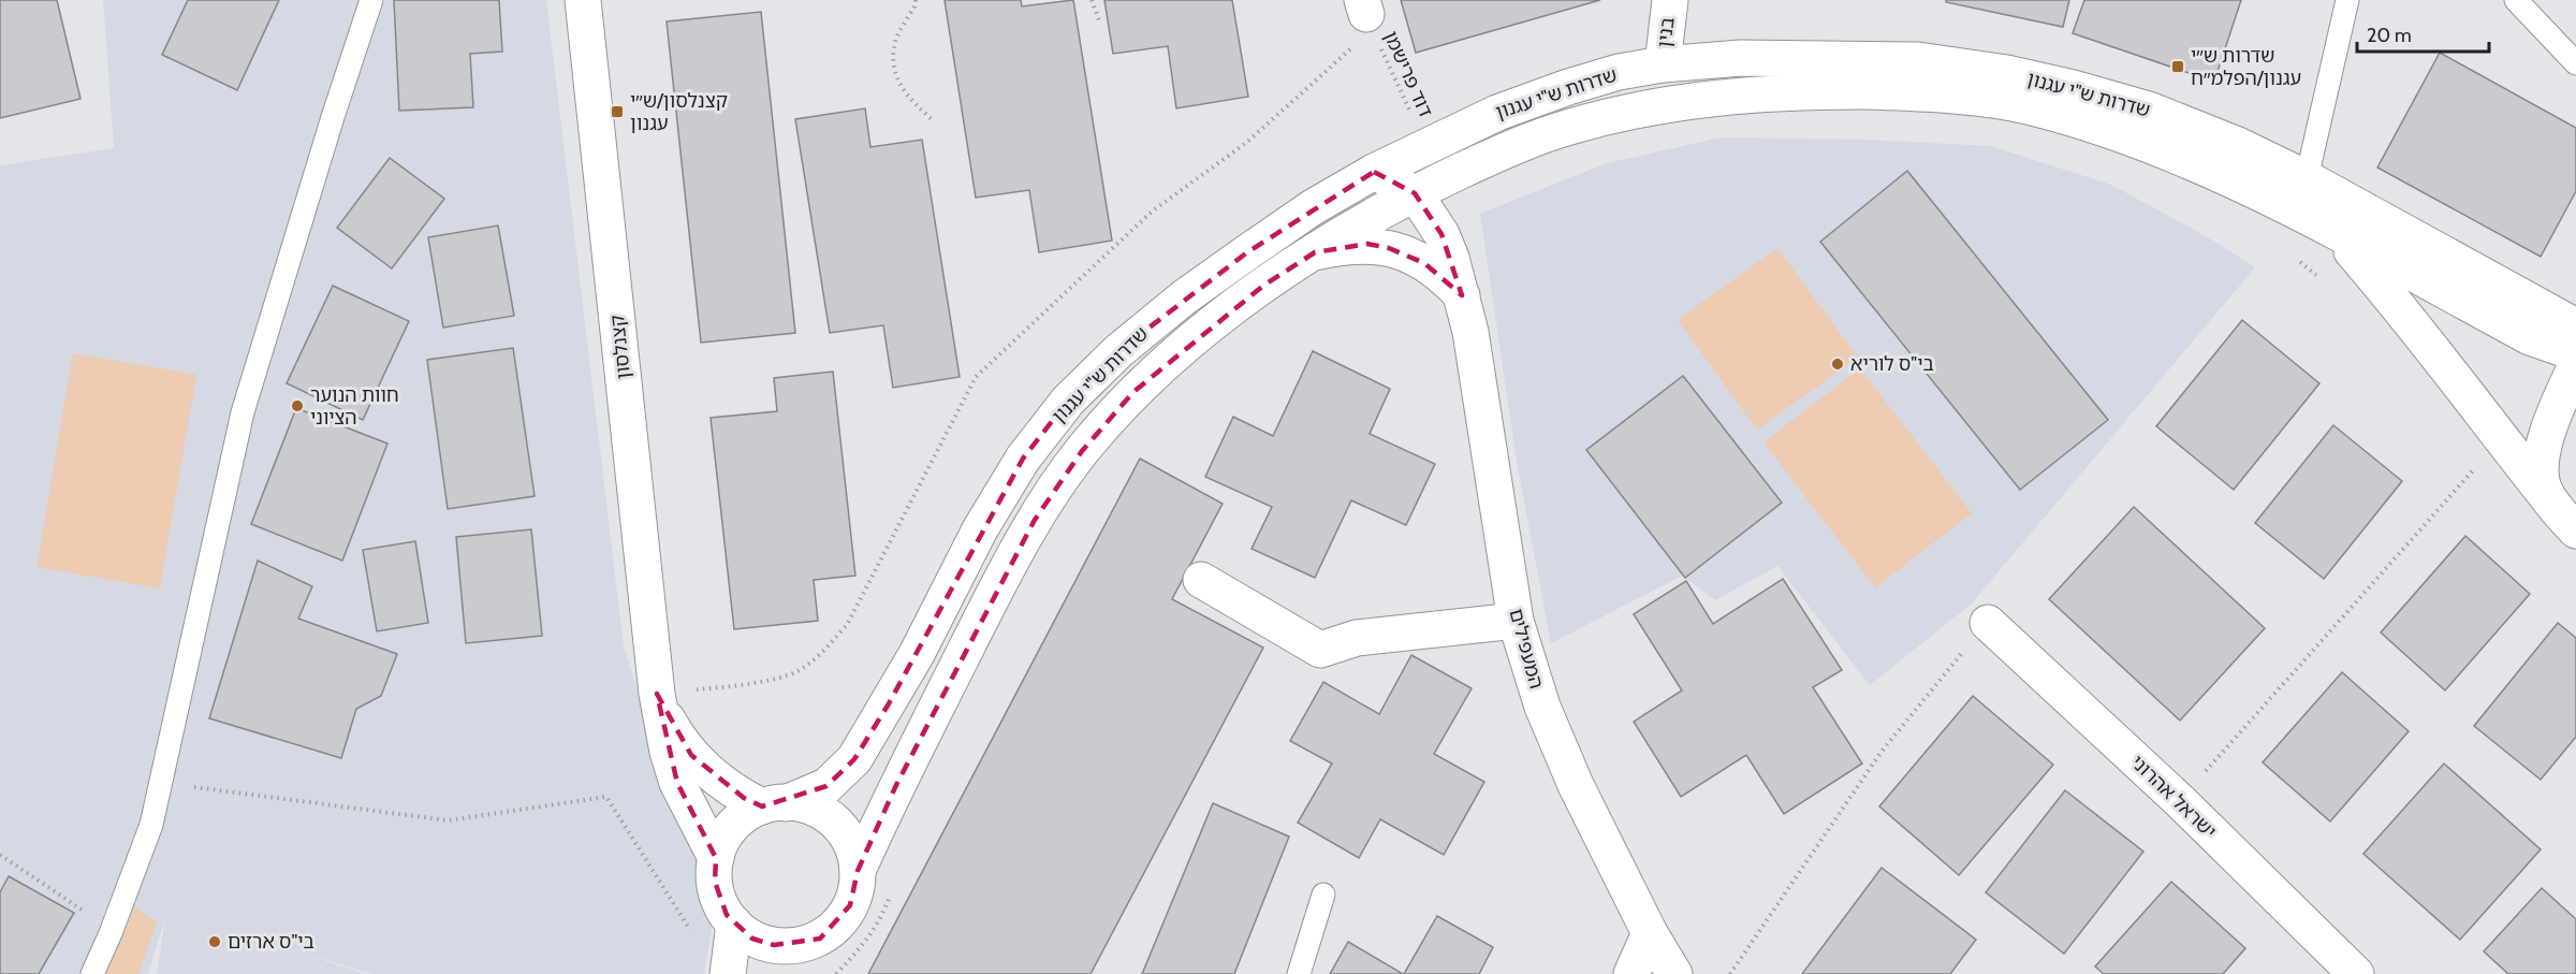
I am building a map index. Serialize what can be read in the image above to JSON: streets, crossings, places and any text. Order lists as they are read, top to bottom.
{
  "streets": {
    "street": [
      "בנין",
      "שדרות ש\"י עגנון",
      "קצנלסון",
      "המעפילים",
      "ישראל אהרוני"
    ],
    "path": ["דוד פרישמן"]
  },
  "crossings": [
    ["בנין", "שדרות ש\"י עגנון"],
    ["דוד פרישמן", "שדרות ש\"י עגנון"],
    ["שדרות ש\"י עגנון", "המעפילים"]
  ],
  "places": {
    "transit": ["שדרות ש״י עגנון/הפלמ״ח", "קצנלסון/ש״י עגנון"],
    "other": ["בי\"ס לוריא", "חוות הנוער הציוני", "בי\"ס ארזים"]
  },
  "scale_bar": "20 m"
}
